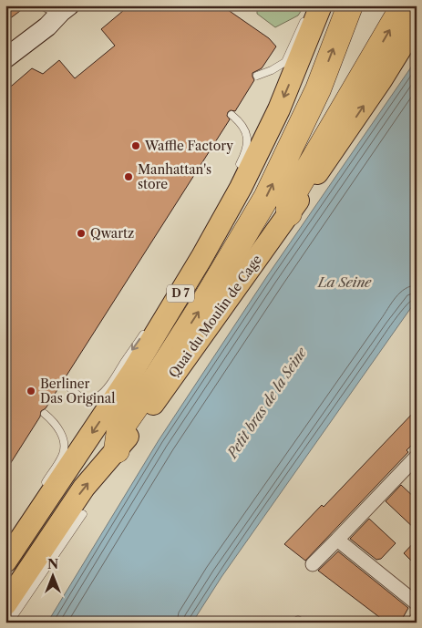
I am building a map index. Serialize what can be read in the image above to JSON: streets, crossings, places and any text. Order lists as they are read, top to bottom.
{
  "streets": {
    "main road": ["D 7", "Quai du Moulin de Cage"]
  },
  "water": ["La Seine", "Petit bras de la Seine"],
  "places": [
    "Waffle Factory",
    "Manhattan's store",
    "Qwartz",
    "Berliner Das Original"
  ],
  "north": "top"
}
